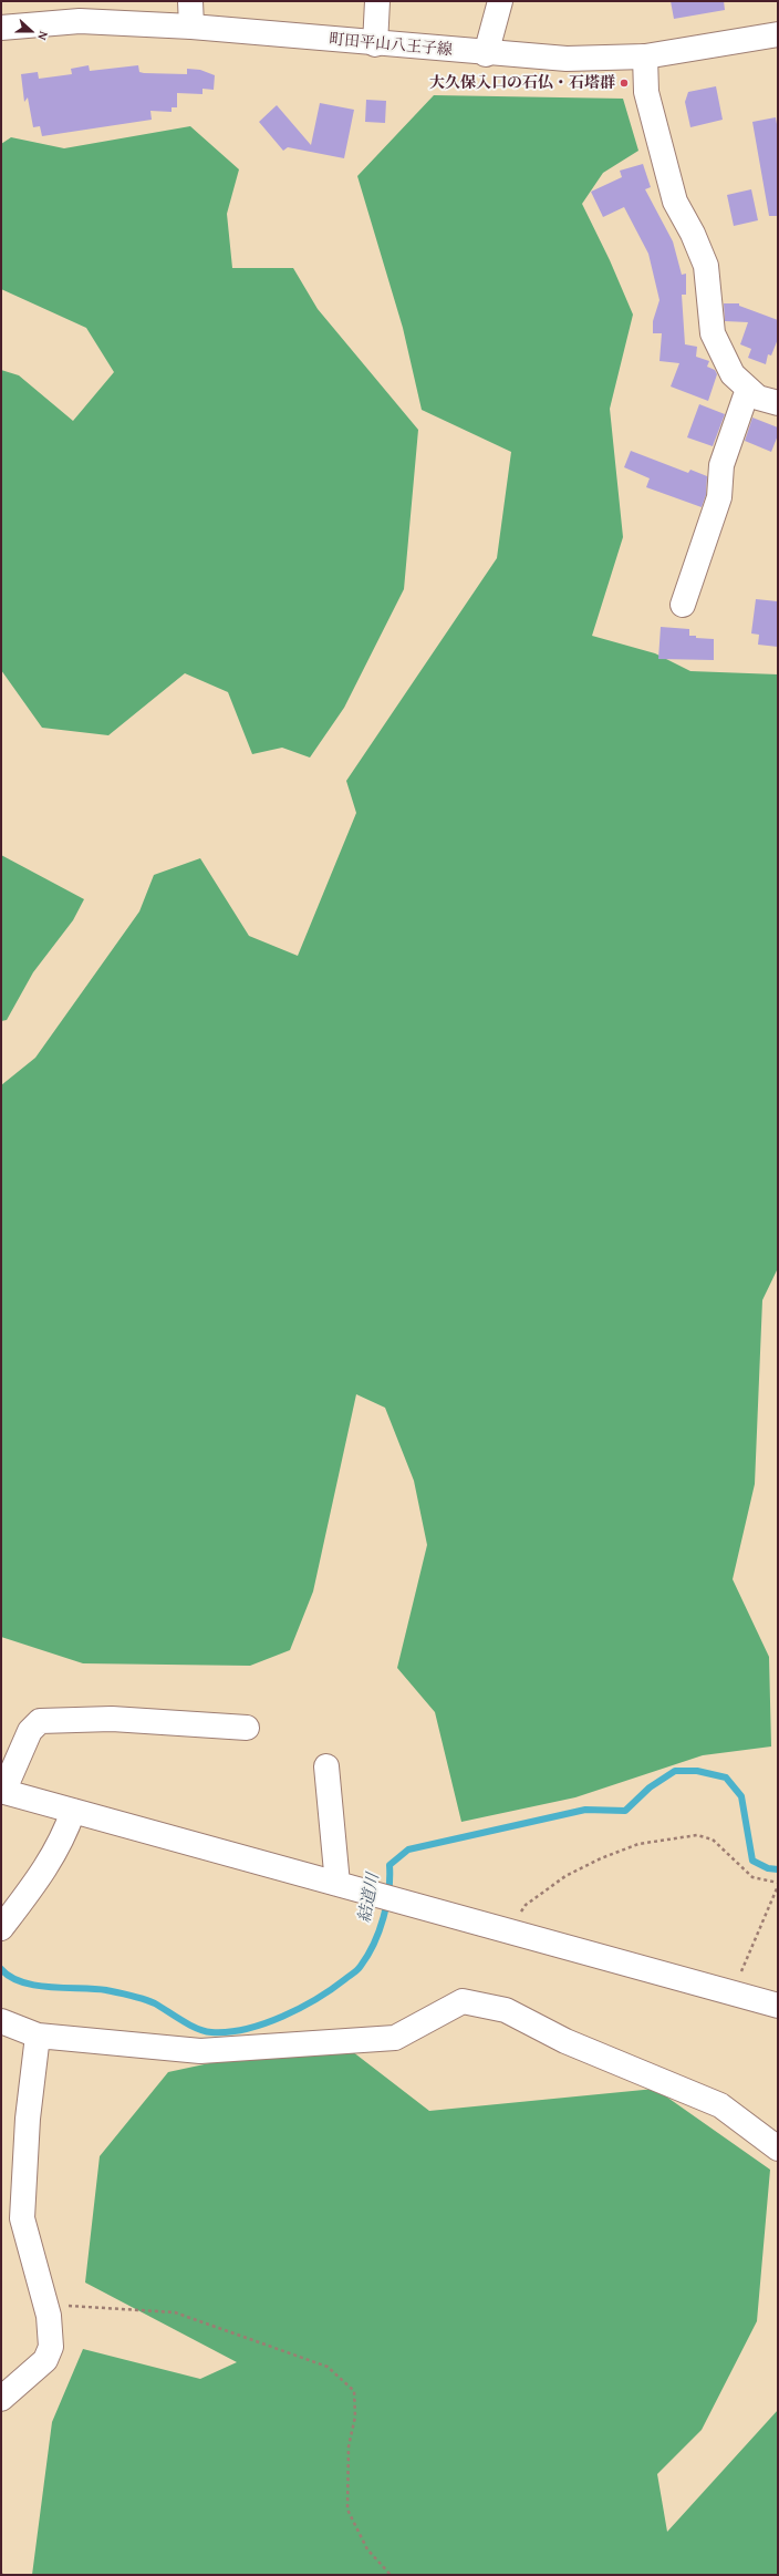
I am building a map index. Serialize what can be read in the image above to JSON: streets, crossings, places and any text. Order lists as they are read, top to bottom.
{
  "streets": {
    "street": ["町田平山八王子線"]
  },
  "water": ["結道川"],
  "places": ["大久保入口の石仏・石塔群"],
  "north": "right"
}
